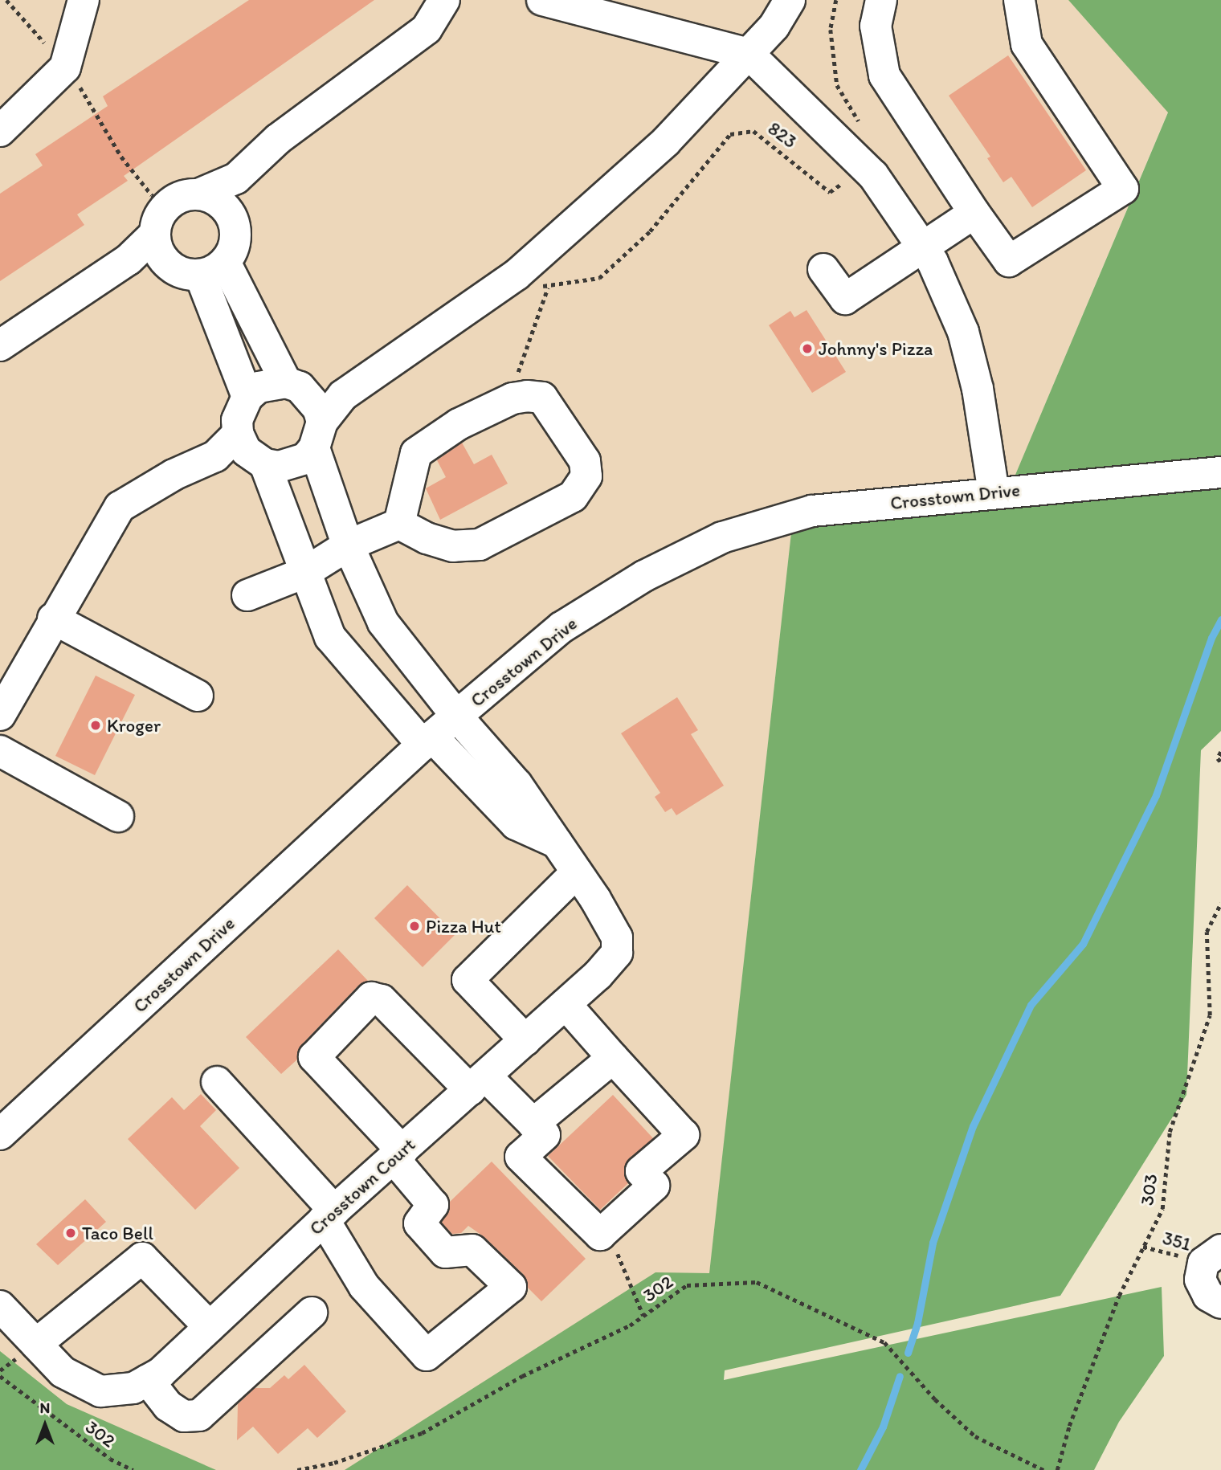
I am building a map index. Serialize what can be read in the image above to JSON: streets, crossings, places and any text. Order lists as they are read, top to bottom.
{
  "streets": {
    "street": ["Crosstown Drive", "Crosstown Court"],
    "path": [
      "823",
      "303",
      "351",
      "302"
    ]
  },
  "crossings": [
    ["Crosstown Drive", "Crosstown Court"],
    ["303", "351"]
  ],
  "places": [
    "Johnny's Pizza",
    "Kroger",
    "Pizza Hut",
    "Taco Bell"
  ],
  "north": "top"
}
